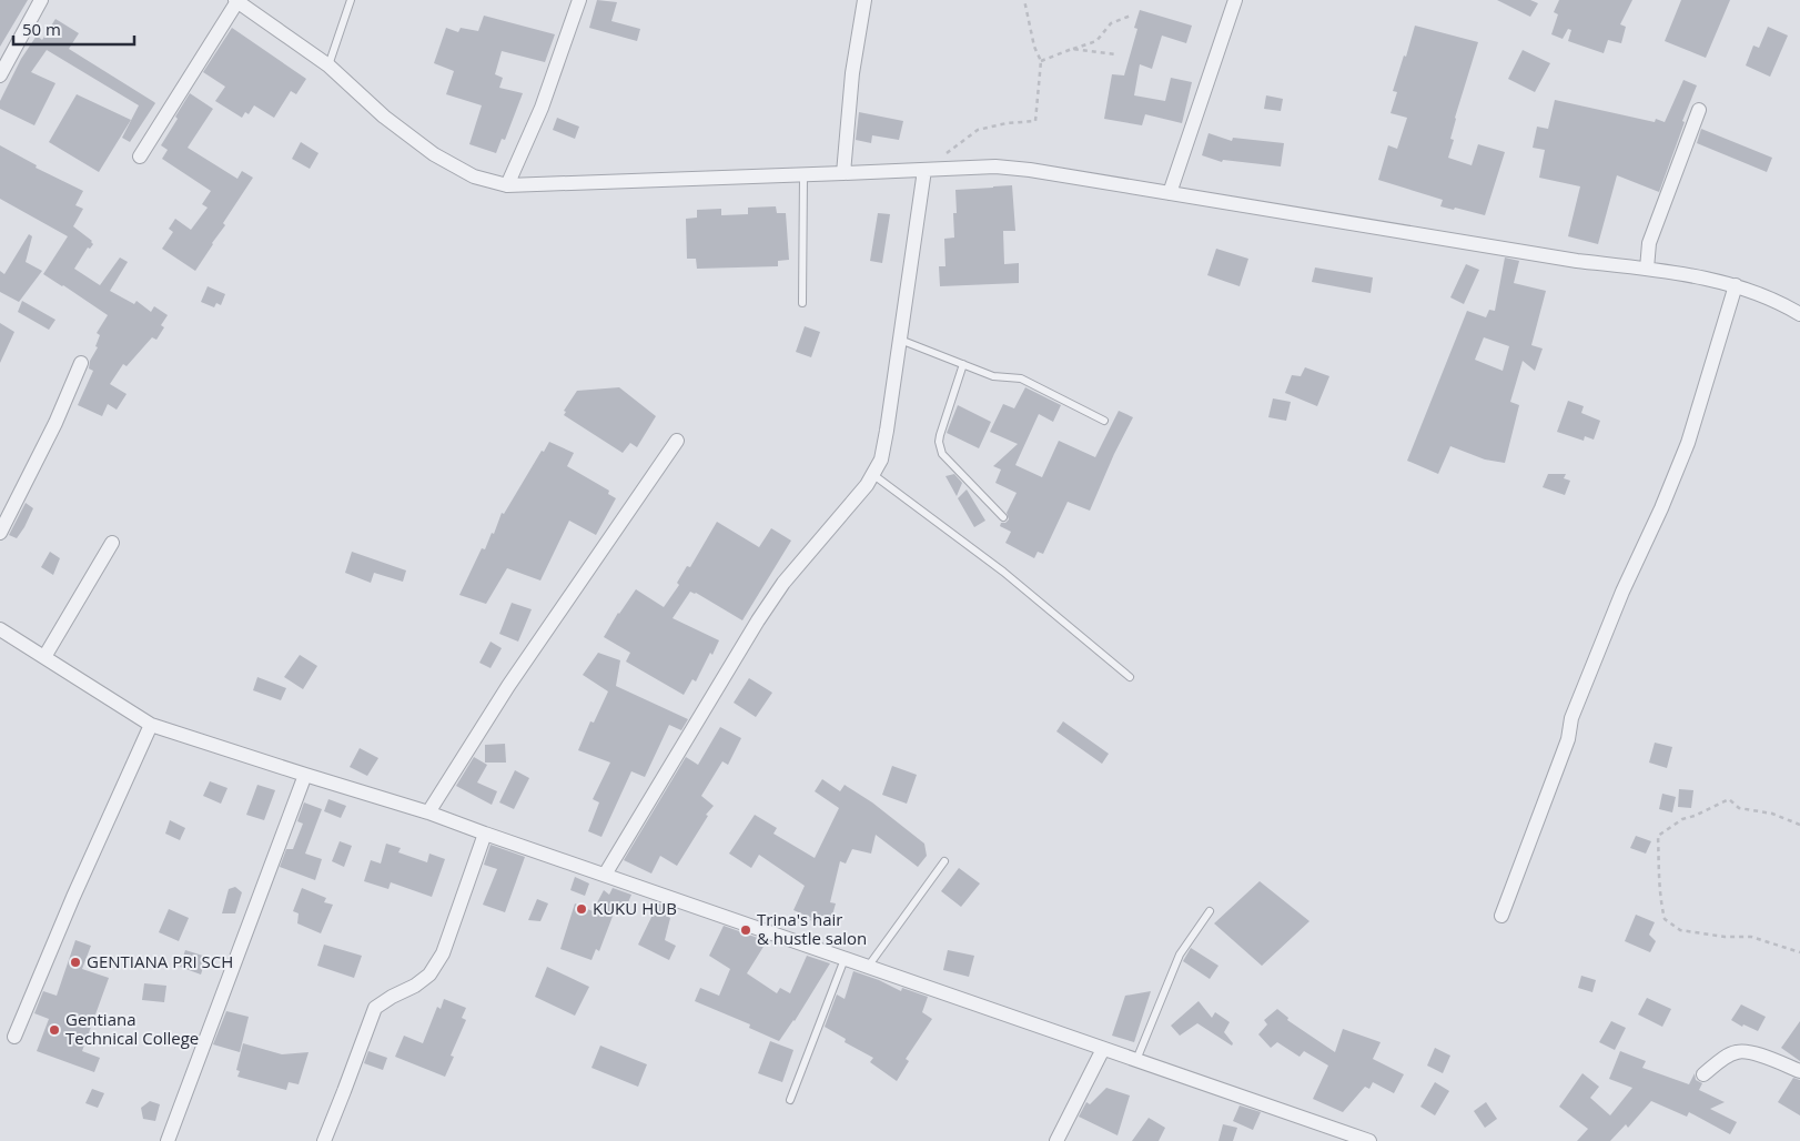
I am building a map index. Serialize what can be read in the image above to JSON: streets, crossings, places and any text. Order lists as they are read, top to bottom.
{
  "places": [
    "KUKU HUB",
    "Trina's hair & hustle salon",
    "GENTIANA PRI SCH",
    "Gentiana Technical College"
  ],
  "scale_bar": "50 m"
}
